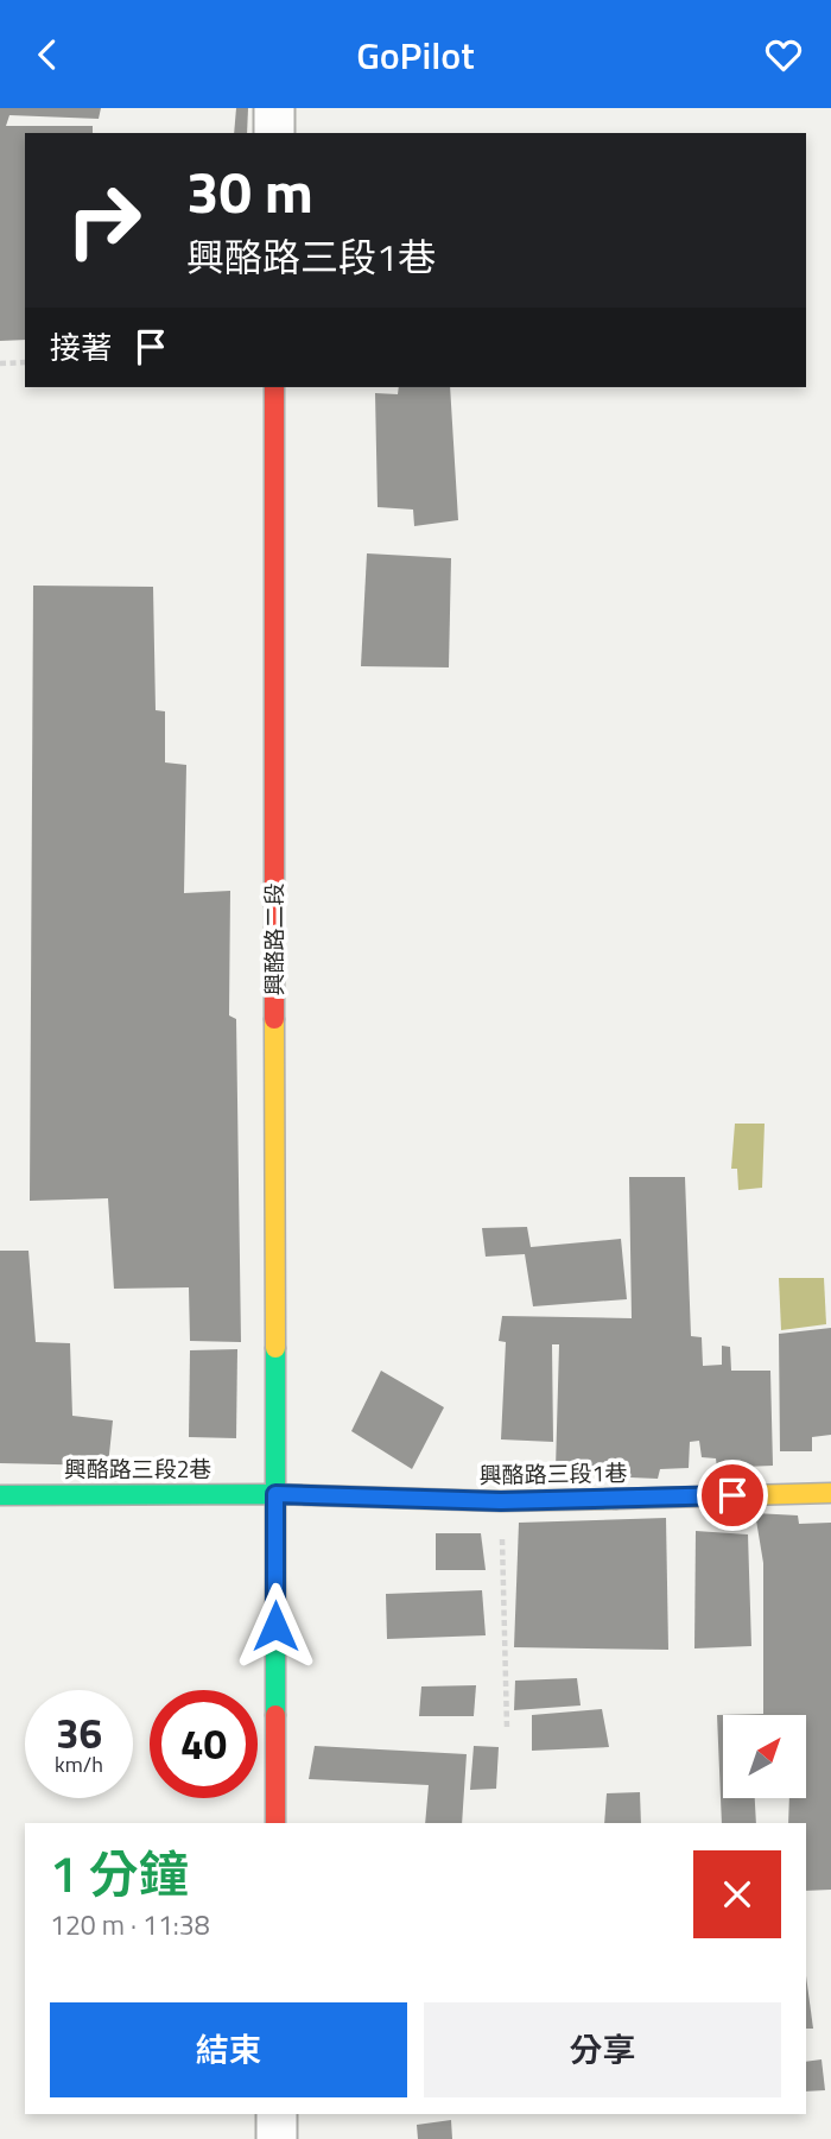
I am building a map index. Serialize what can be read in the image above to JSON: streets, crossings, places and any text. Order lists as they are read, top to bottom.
{
  "streets": {
    "street": ["興酪路二段", "興酪路三段2巷", "興酪路三段1巷"]
  },
  "crossings": [
    ["興酪路二段", "興酪路三段2巷"],
    ["興酪路二段", "興酪路三段1巷"],
    ["興酪路三段2巷", "興酪路三段1巷"]
  ],
  "north": "top right",
  "page": {
    "header": "GoPilot",
    "turn": ["30 m", "興酪路三段1巷"],
    "then": "接著",
    "speed": "36 km/h",
    "limit": "40",
    "heading": ["1 分鐘", "120 m · 11:38"],
    "buttons": ["結束", "分享"]
  }
}
